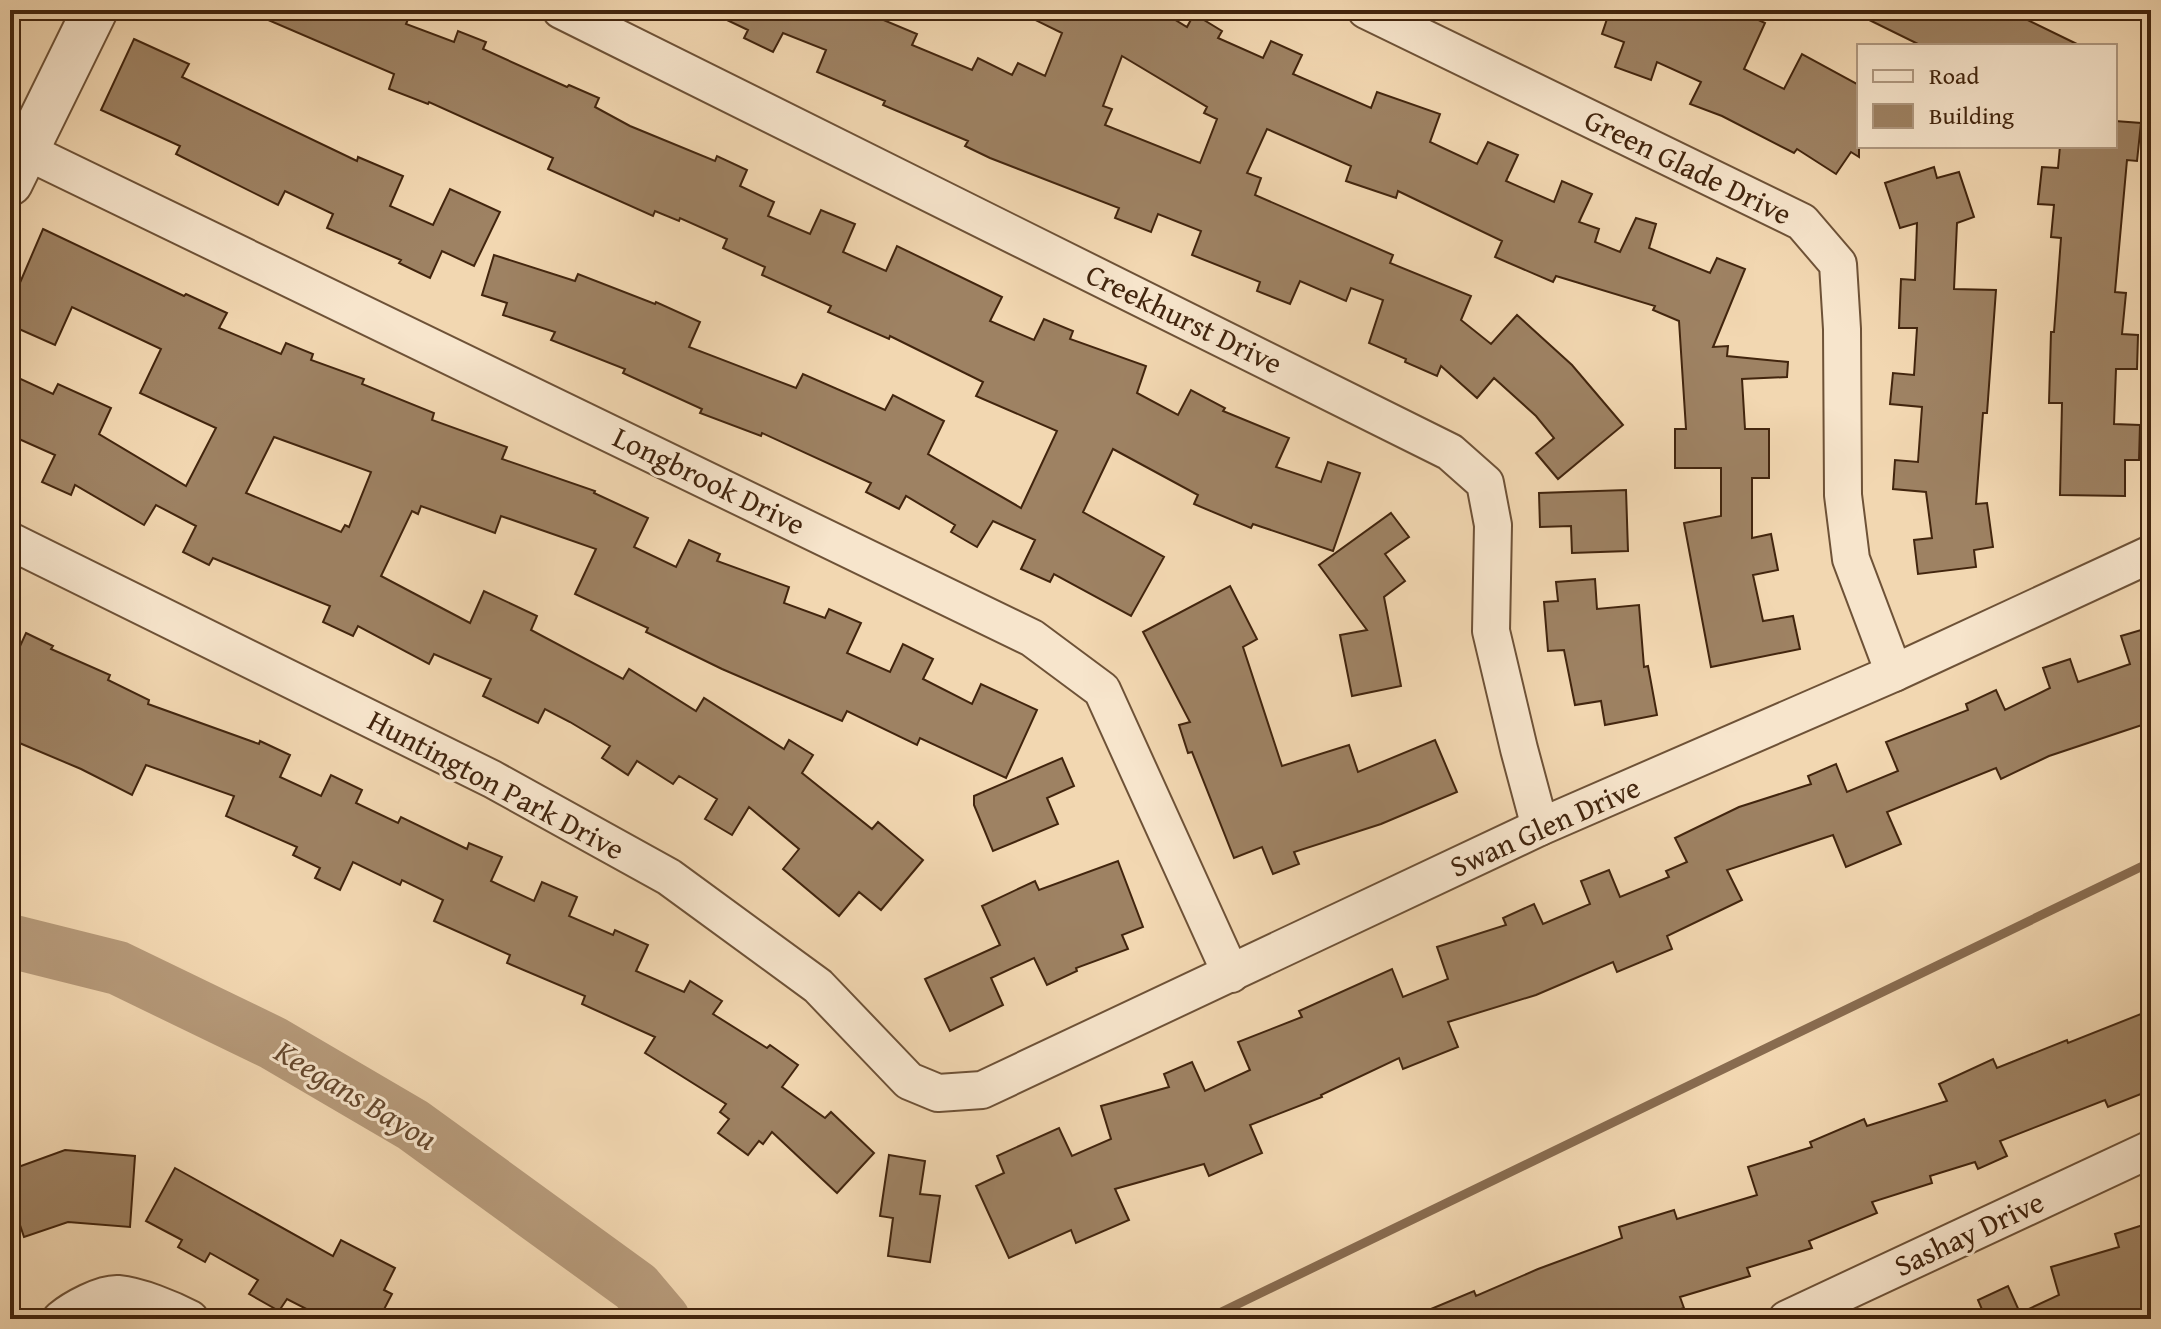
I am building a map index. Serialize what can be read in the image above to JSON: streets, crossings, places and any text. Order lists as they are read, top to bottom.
{
  "streets": {
    "street": [
      "Green Glade Drive",
      "Creekhurst Drive",
      "Longbrook Drive",
      "Huntington Park Drive",
      "Swan Glen Drive",
      "Sashay Drive"
    ]
  },
  "crossings": [
    ["Green Glade Drive", "Swan Glen Drive"],
    ["Creekhurst Drive", "Swan Glen Drive"],
    ["Longbrook Drive", "Swan Glen Drive"],
    ["Huntington Park Drive", "Swan Glen Drive"]
  ],
  "water": ["Keegans Bayou"],
  "legend": ["Road", "Building"]
}
